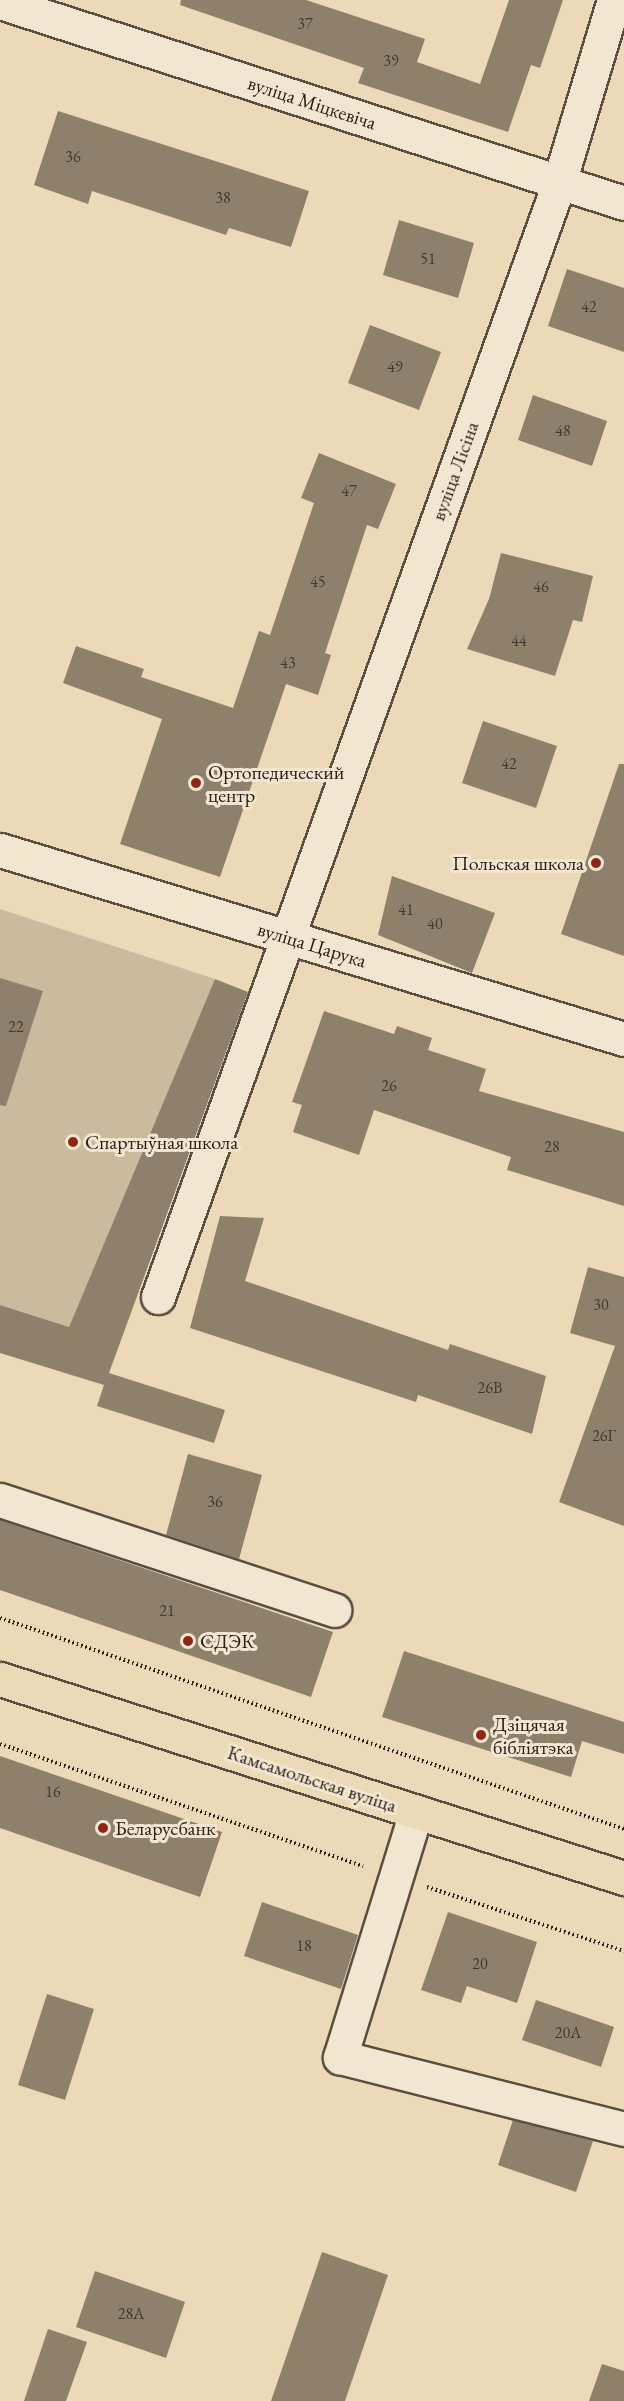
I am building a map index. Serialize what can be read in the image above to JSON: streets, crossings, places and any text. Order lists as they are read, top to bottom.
{
  "streets": {
    "main road": ["Камсамольская вуліца"],
    "street": ["вуліца Міцкевіча", "вуліца Лісіна", "вуліца Царука"]
  },
  "crossings": [
    ["вуліца Міцкевіча", "вуліца Лісіна"],
    ["вуліца Лісіна", "вуліца Царука"]
  ],
  "places": [
    "Ортопедический центр",
    "Польская школа",
    "Спартыўная школа",
    "СДЭК",
    "Дзіцячая бібліятэка",
    "Беларусбанк"
  ],
  "house_numbers": [
    "37",
    "39",
    "36",
    "38",
    "51",
    "42",
    "49",
    "48",
    "47",
    "45",
    "46",
    "44",
    "43",
    "42",
    "41",
    "40",
    "22",
    "26",
    "28",
    "30",
    "26В",
    "26Г",
    "36",
    "21",
    "16",
    "18",
    "20",
    "20А",
    "28А"
  ]
}
